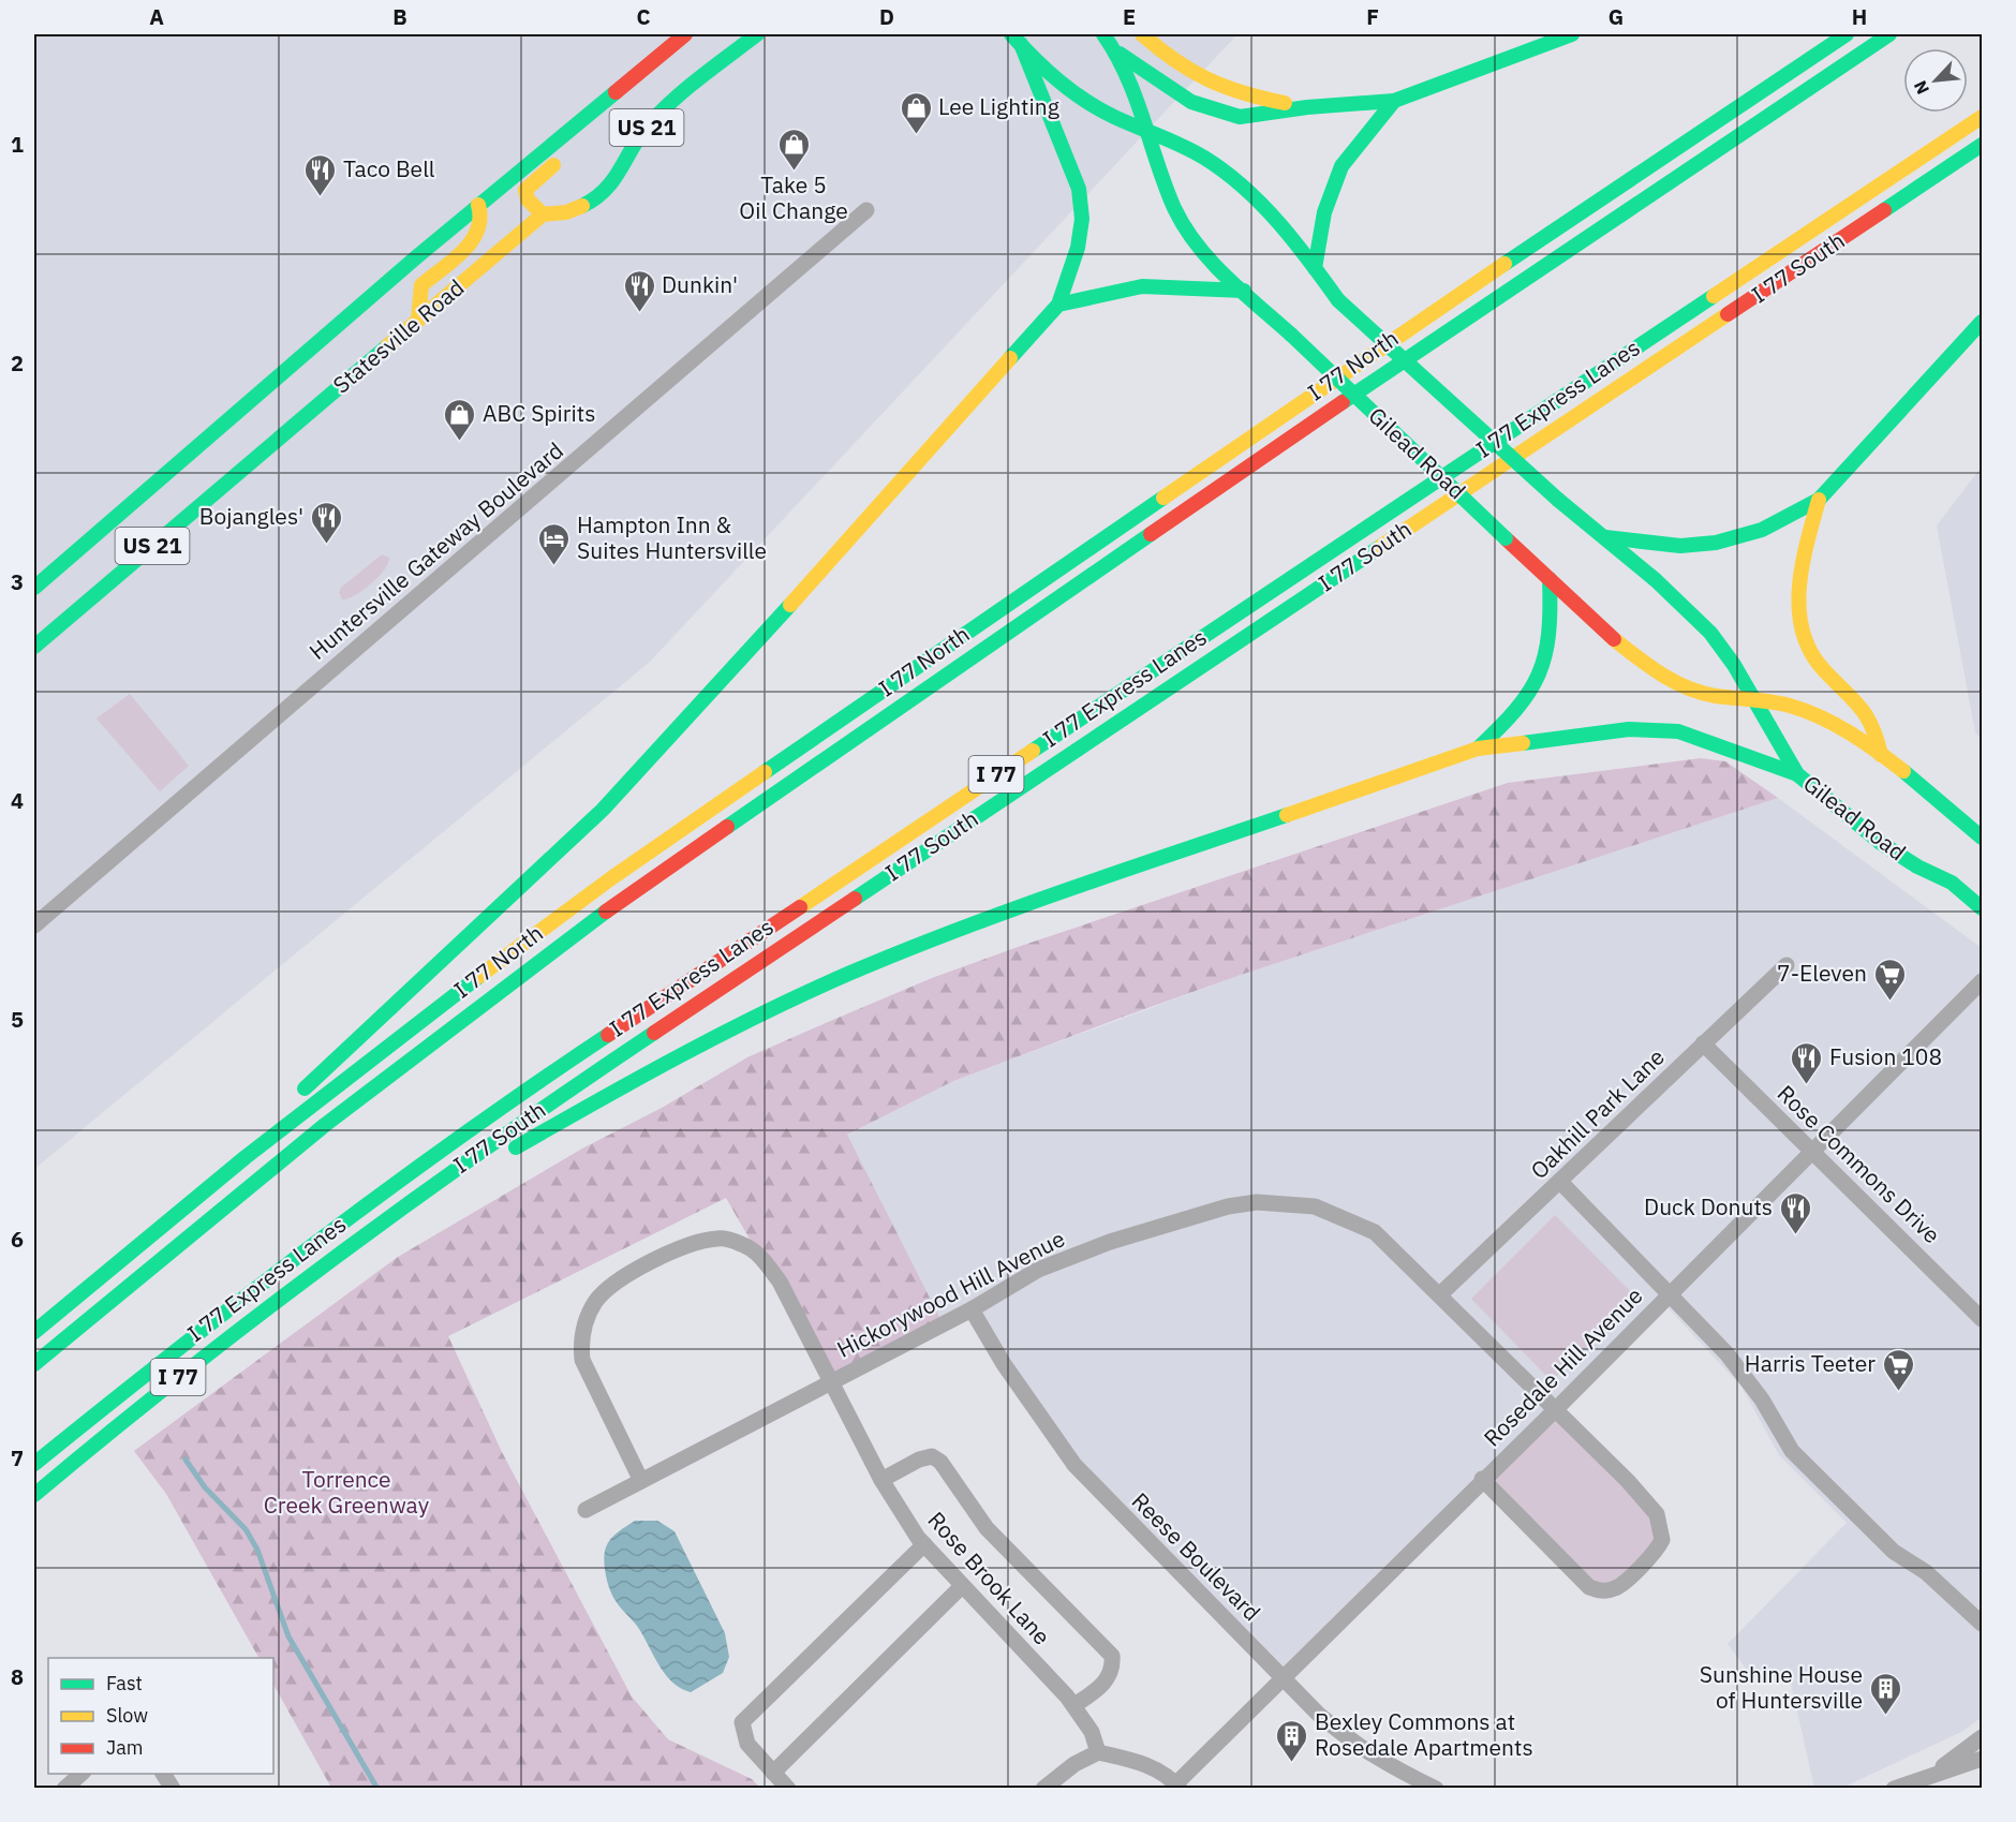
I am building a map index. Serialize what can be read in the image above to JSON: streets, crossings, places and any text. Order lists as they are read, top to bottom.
{
  "streets": {
    "main road": [
      "US 21",
      "I 77 South",
      "Statesville Road",
      "I 77 North",
      "I 77 Express Lanes",
      "Gilead Road",
      "I 77"
    ],
    "street": [
      "Huntersville Gateway Boulevard",
      "Oakhill Park Lane",
      "Rose Commons Drive",
      "Hickorywood Hill Avenue",
      "Rosedale Hill Avenue",
      "Reese Boulevard",
      "Rose Brook Lane"
    ]
  },
  "crossings": [
    ["US 21", "Statesville Road"],
    ["Oakhill Park Lane", "Rose Commons Drive"],
    ["Oakhill Park Lane", "Hickorywood Hill Avenue"],
    ["Rose Commons Drive", "Rosedale Hill Avenue"],
    ["Hickorywood Hill Avenue", "Rosedale Hill Avenue"],
    ["Hickorywood Hill Avenue", "Reese Boulevard"],
    ["Hickorywood Hill Avenue", "Rose Brook Lane"],
    ["Rosedale Hill Avenue", "Reese Boulevard"]
  ],
  "parks": ["Torrence Creek Greenway"],
  "places": {
    "shop": ["Lee Lighting", "Take 5 Oil Change", "ABC Spirits"],
    "restaurant": [
      "Taco Bell",
      "Dunkin'",
      "Bojangles'",
      "Fusion 108",
      "Duck Donuts"
    ],
    "hotel": ["Hampton Inn & Suites Huntersville"],
    "supermarket": ["7-Eleven", "Harris Teeter"],
    "building": ["Sunshine House of Huntersville", "Bexley Commons at Rosedale Apartments"]
  },
  "legend": ["Fast", "Slow", "Jam"],
  "north": "bottom left",
  "grid": {
    "columns": [
      "A",
      "B",
      "C",
      "D",
      "E",
      "F",
      "G",
      "H"
    ],
    "rows": [
      "1",
      "2",
      "3",
      "4",
      "5",
      "6",
      "7",
      "8"
    ]
  }
}
